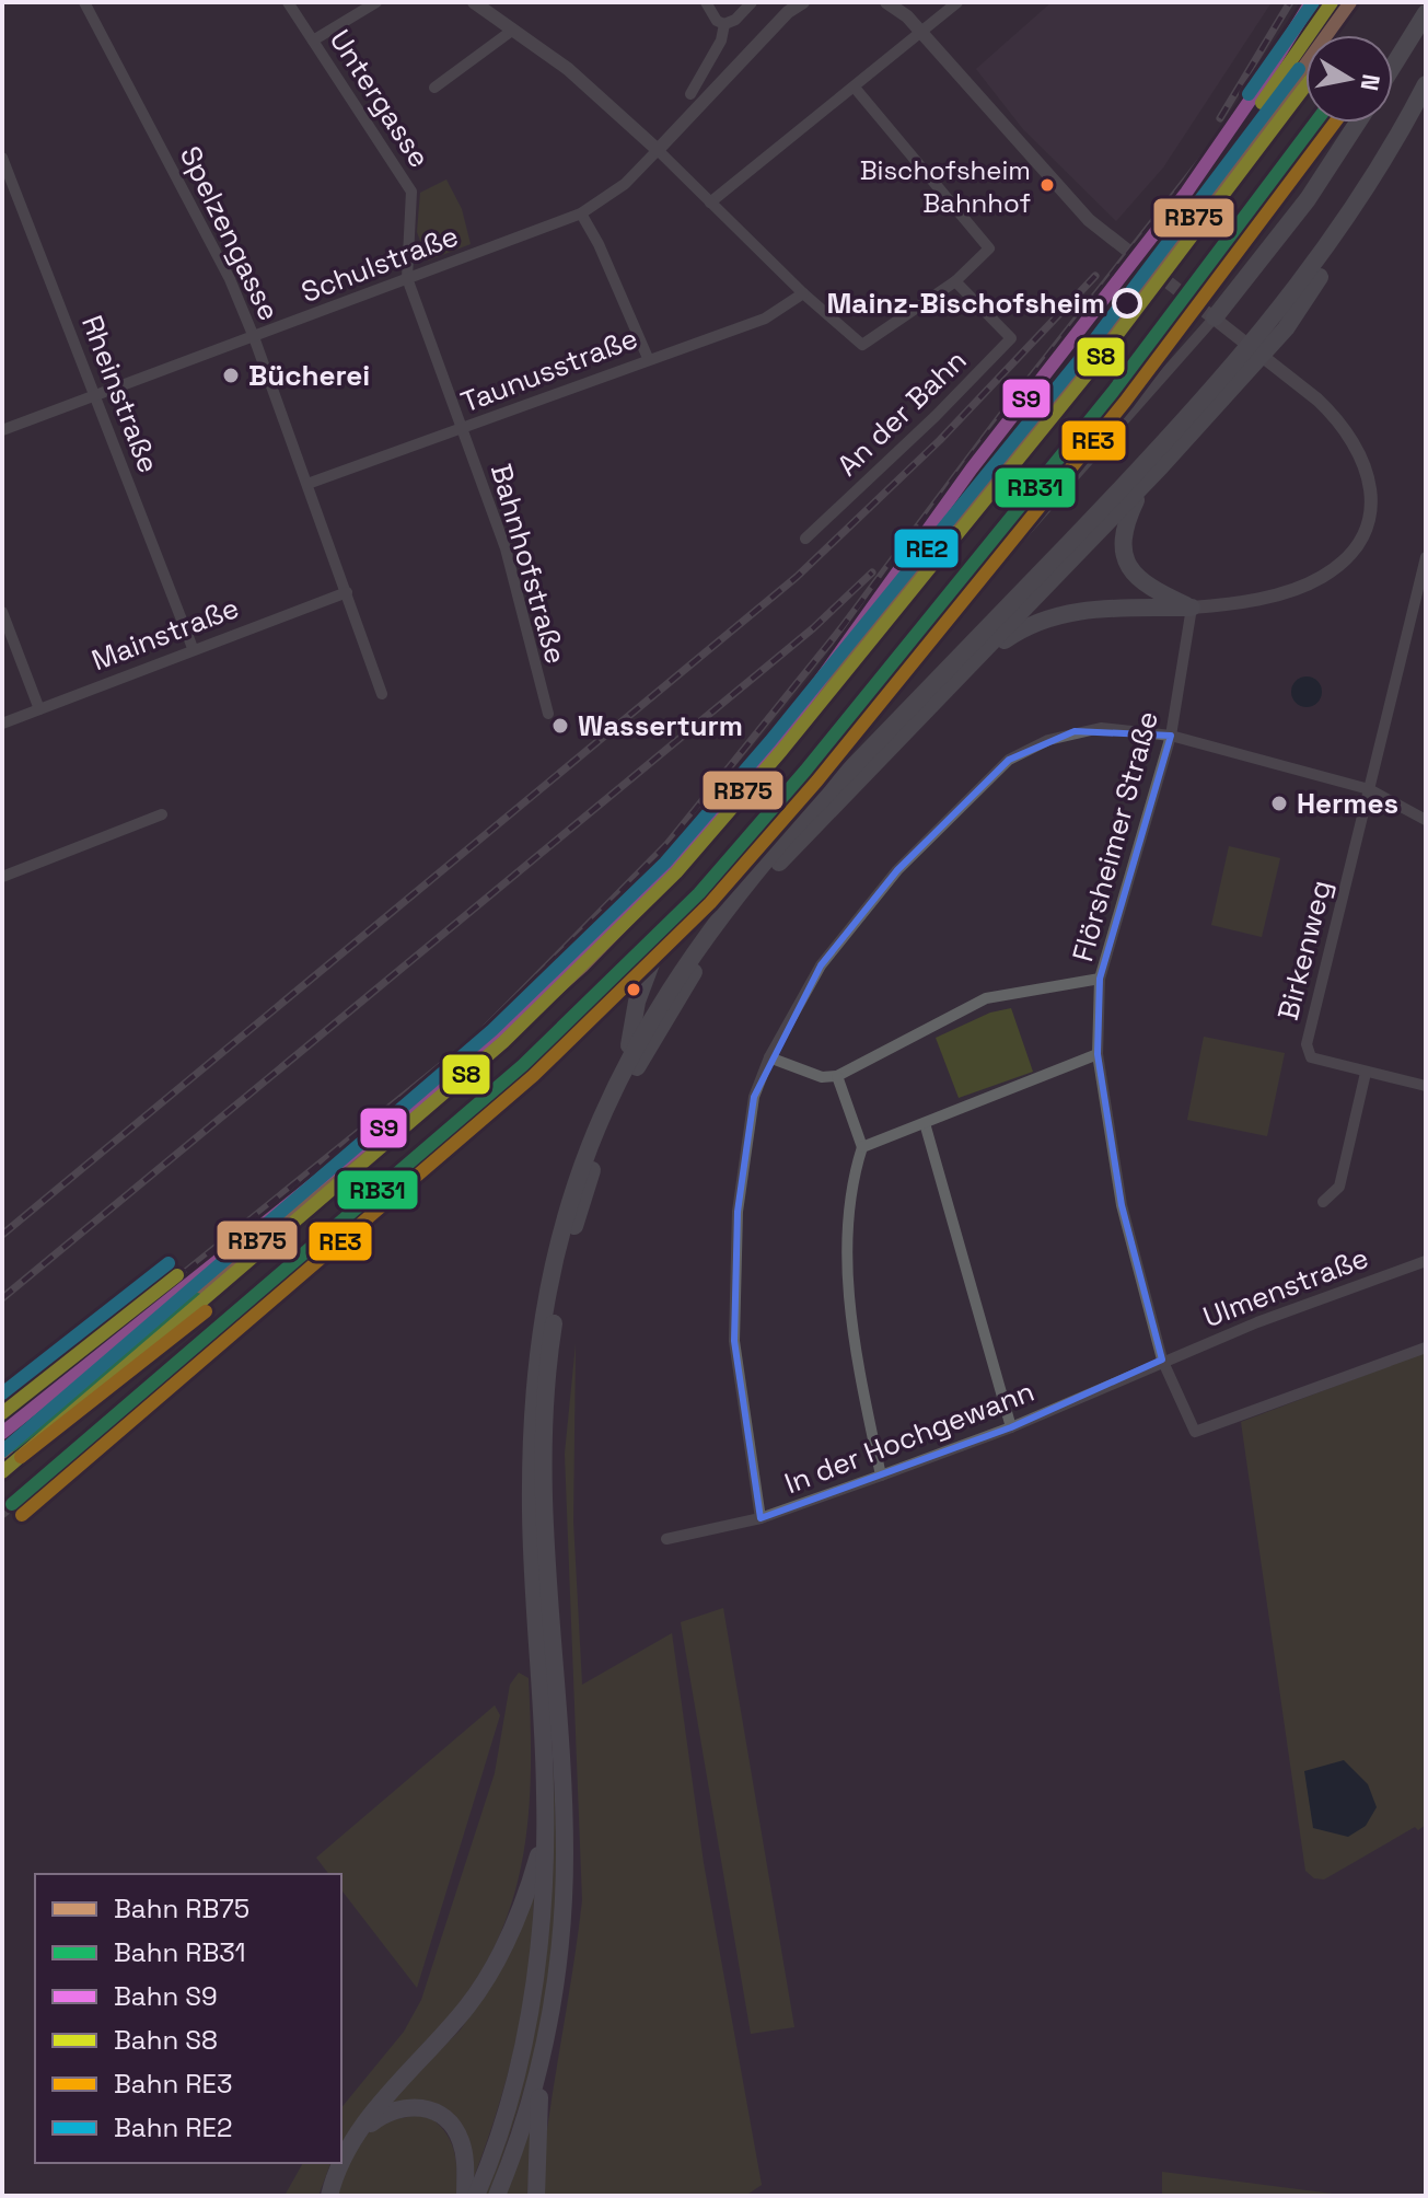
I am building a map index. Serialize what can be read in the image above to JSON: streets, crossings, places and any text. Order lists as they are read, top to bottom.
{
  "streets": {
    "street": [
      "Untergasse",
      "Spelzengasse",
      "Schulstraße",
      "Taunusstraße",
      "Rheinstraße",
      "An der Bahn",
      "Bahnhofstraße",
      "Mainstraße",
      "Flörsheimer Straße",
      "Birkenweg",
      "Ulmenstraße",
      "In der Hochgewann"
    ]
  },
  "crossings": [
    ["Untergasse", "Schulstraße"],
    ["Untergasse", "Bahnhofstraße"],
    ["Spelzengasse", "Schulstraße"],
    ["Spelzengasse", "Taunusstraße"],
    ["Spelzengasse", "Mainstraße"],
    ["Schulstraße", "Rheinstraße"],
    ["Schulstraße", "Bahnhofstraße"],
    ["Taunusstraße", "Bahnhofstraße"],
    ["Rheinstraße", "Mainstraße"],
    ["Flörsheimer Straße", "Ulmenstraße"],
    ["Flörsheimer Straße", "In der Hochgewann"],
    ["Ulmenstraße", "In der Hochgewann"]
  ],
  "places": [
    "Bischofsheim Bahnhof",
    "Mainz-Bischofsheim",
    "Bücherei",
    "Wasserturm",
    "Hermes"
  ],
  "lines": [
    "rail line RB75",
    "rail line S9",
    "rail line S8",
    "rail line RE2",
    "rail line RB31",
    "rail line RE3"
  ],
  "legend": [
    "Bahn RB75",
    "Bahn RB31",
    "Bahn S9",
    "Bahn S8",
    "Bahn RE3",
    "Bahn RE2"
  ],
  "north": "right"
}
